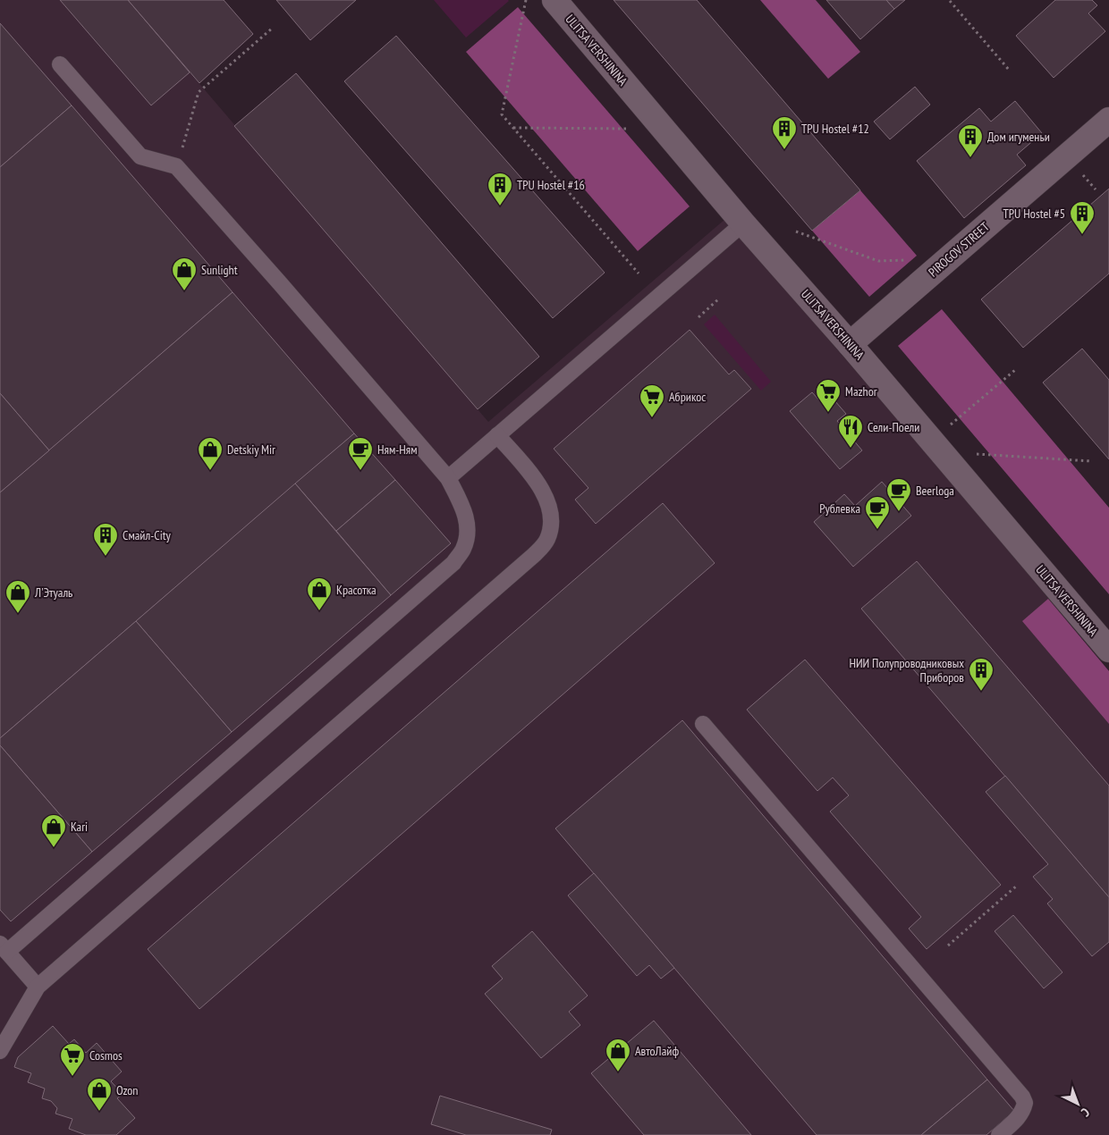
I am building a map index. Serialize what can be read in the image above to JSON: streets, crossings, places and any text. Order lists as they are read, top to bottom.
{
  "streets": {
    "street": ["ULITSA VERSHININA", "PIROGOV STREET"]
  },
  "crossings": [
    ["ULITSA VERSHININA", "PIROGOV STREET"]
  ],
  "places": {
    "building": [
      "TPU Hostel #12",
      "Дом игуменьи",
      "TPU Hostel #16",
      "TPU Hostel #5",
      "Смайл-City",
      "НИИ Полупроводниковых Приборов"
    ],
    "shop": [
      "Sunlight",
      "Detskiy Mir",
      "Красотка",
      "Л'Этуаль",
      "Kari",
      "АвтоЛайф",
      "Ozon"
    ],
    "supermarket": ["Mazhor", "Абрикос", "Cosmos"],
    "restaurant": ["Сели-Поели"],
    "cafe": ["Ням-Ням", "Beerloga", "Рублевка"]
  },
  "north": "bottom right"
}
